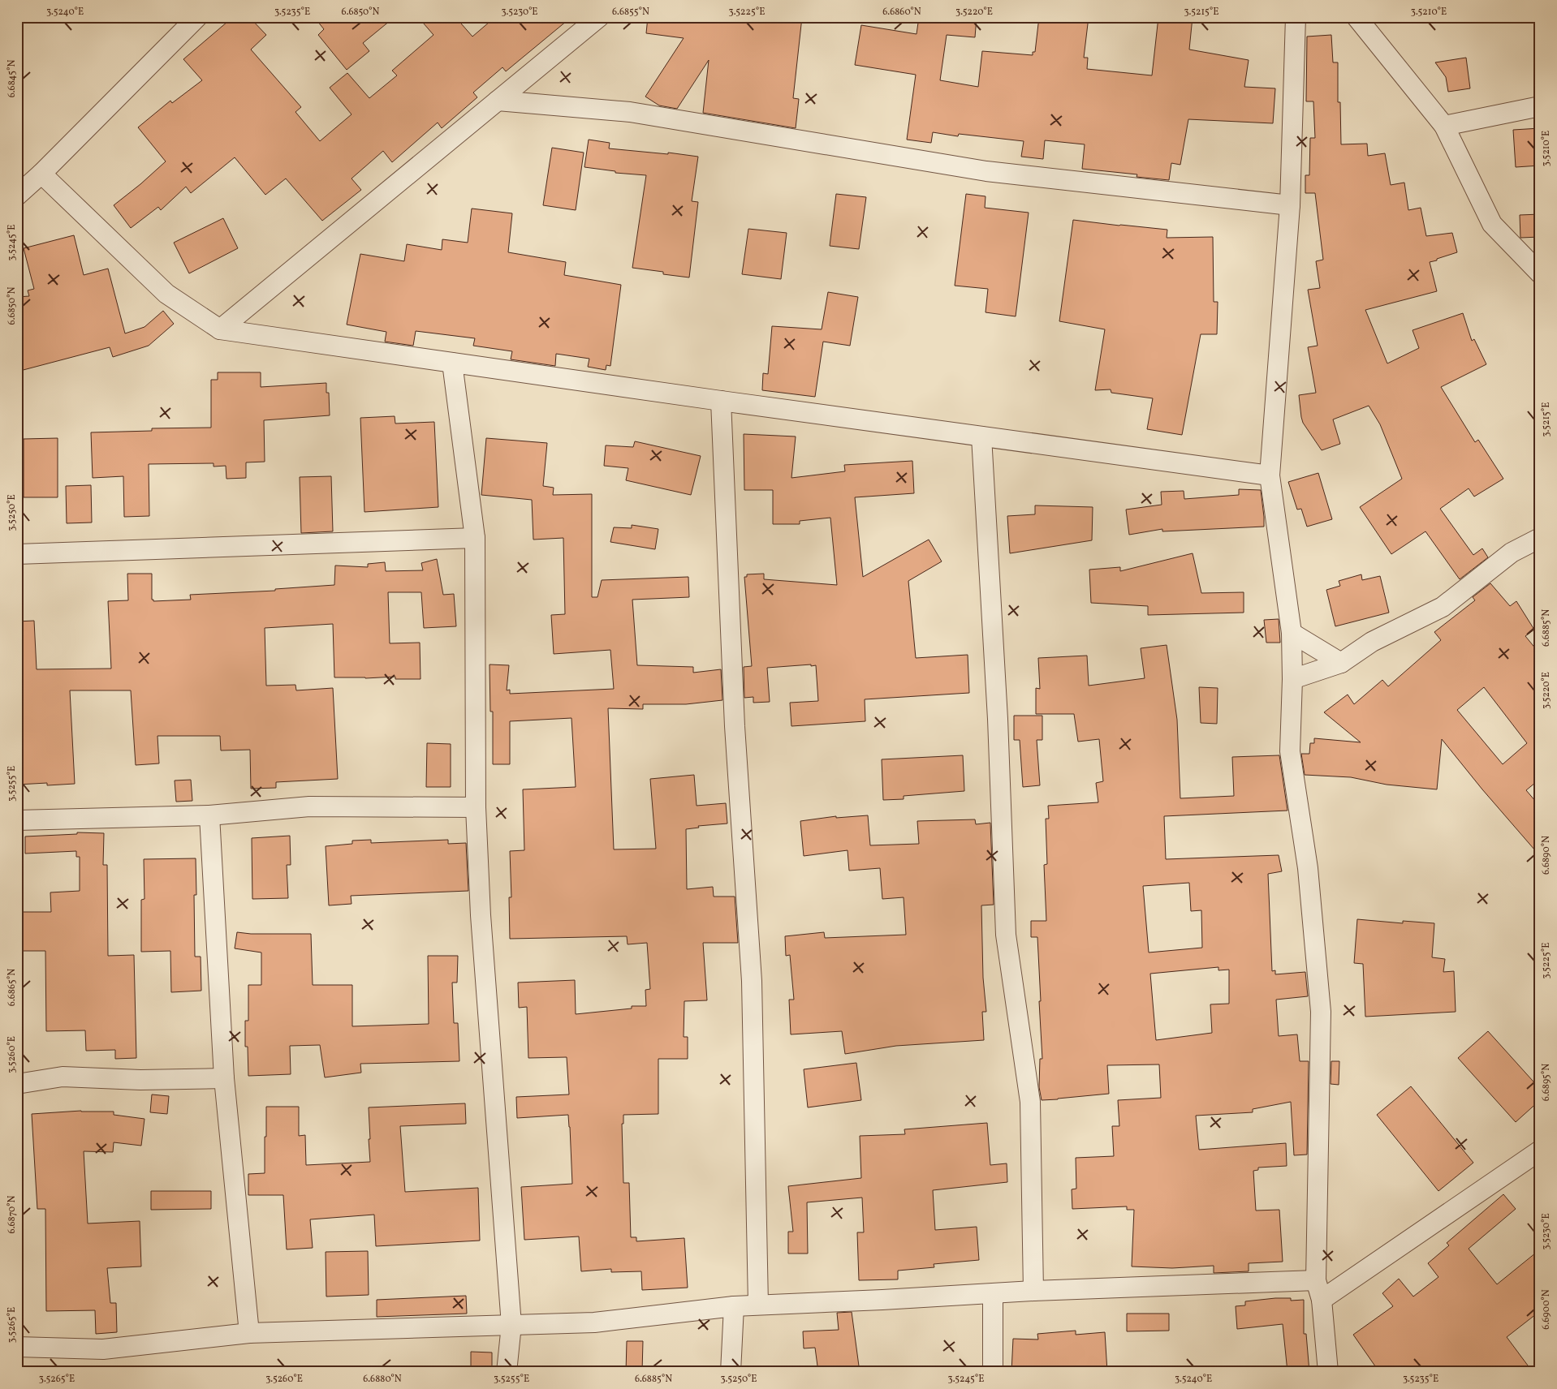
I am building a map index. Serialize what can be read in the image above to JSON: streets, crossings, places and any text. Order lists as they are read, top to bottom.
{
  "coordinates": [
    "3.5240°E",
    "3.5235°E",
    "6.6850°N",
    "3.5230°E",
    "6.6855°N",
    "3.5225°E",
    "6.6860°N",
    "3.5220°E",
    "3.5215°E",
    "3.5210°E",
    "6.6845°N",
    "3.5245°E",
    "3.5250°E",
    "6.6885°N",
    "3.5255°E",
    "6.6890°N",
    "6.6865°N",
    "3.5260°E",
    "6.6895°N",
    "6.6870°N",
    "6.6900°N",
    "3.5265°E",
    "6.6880°N"
  ]
}
